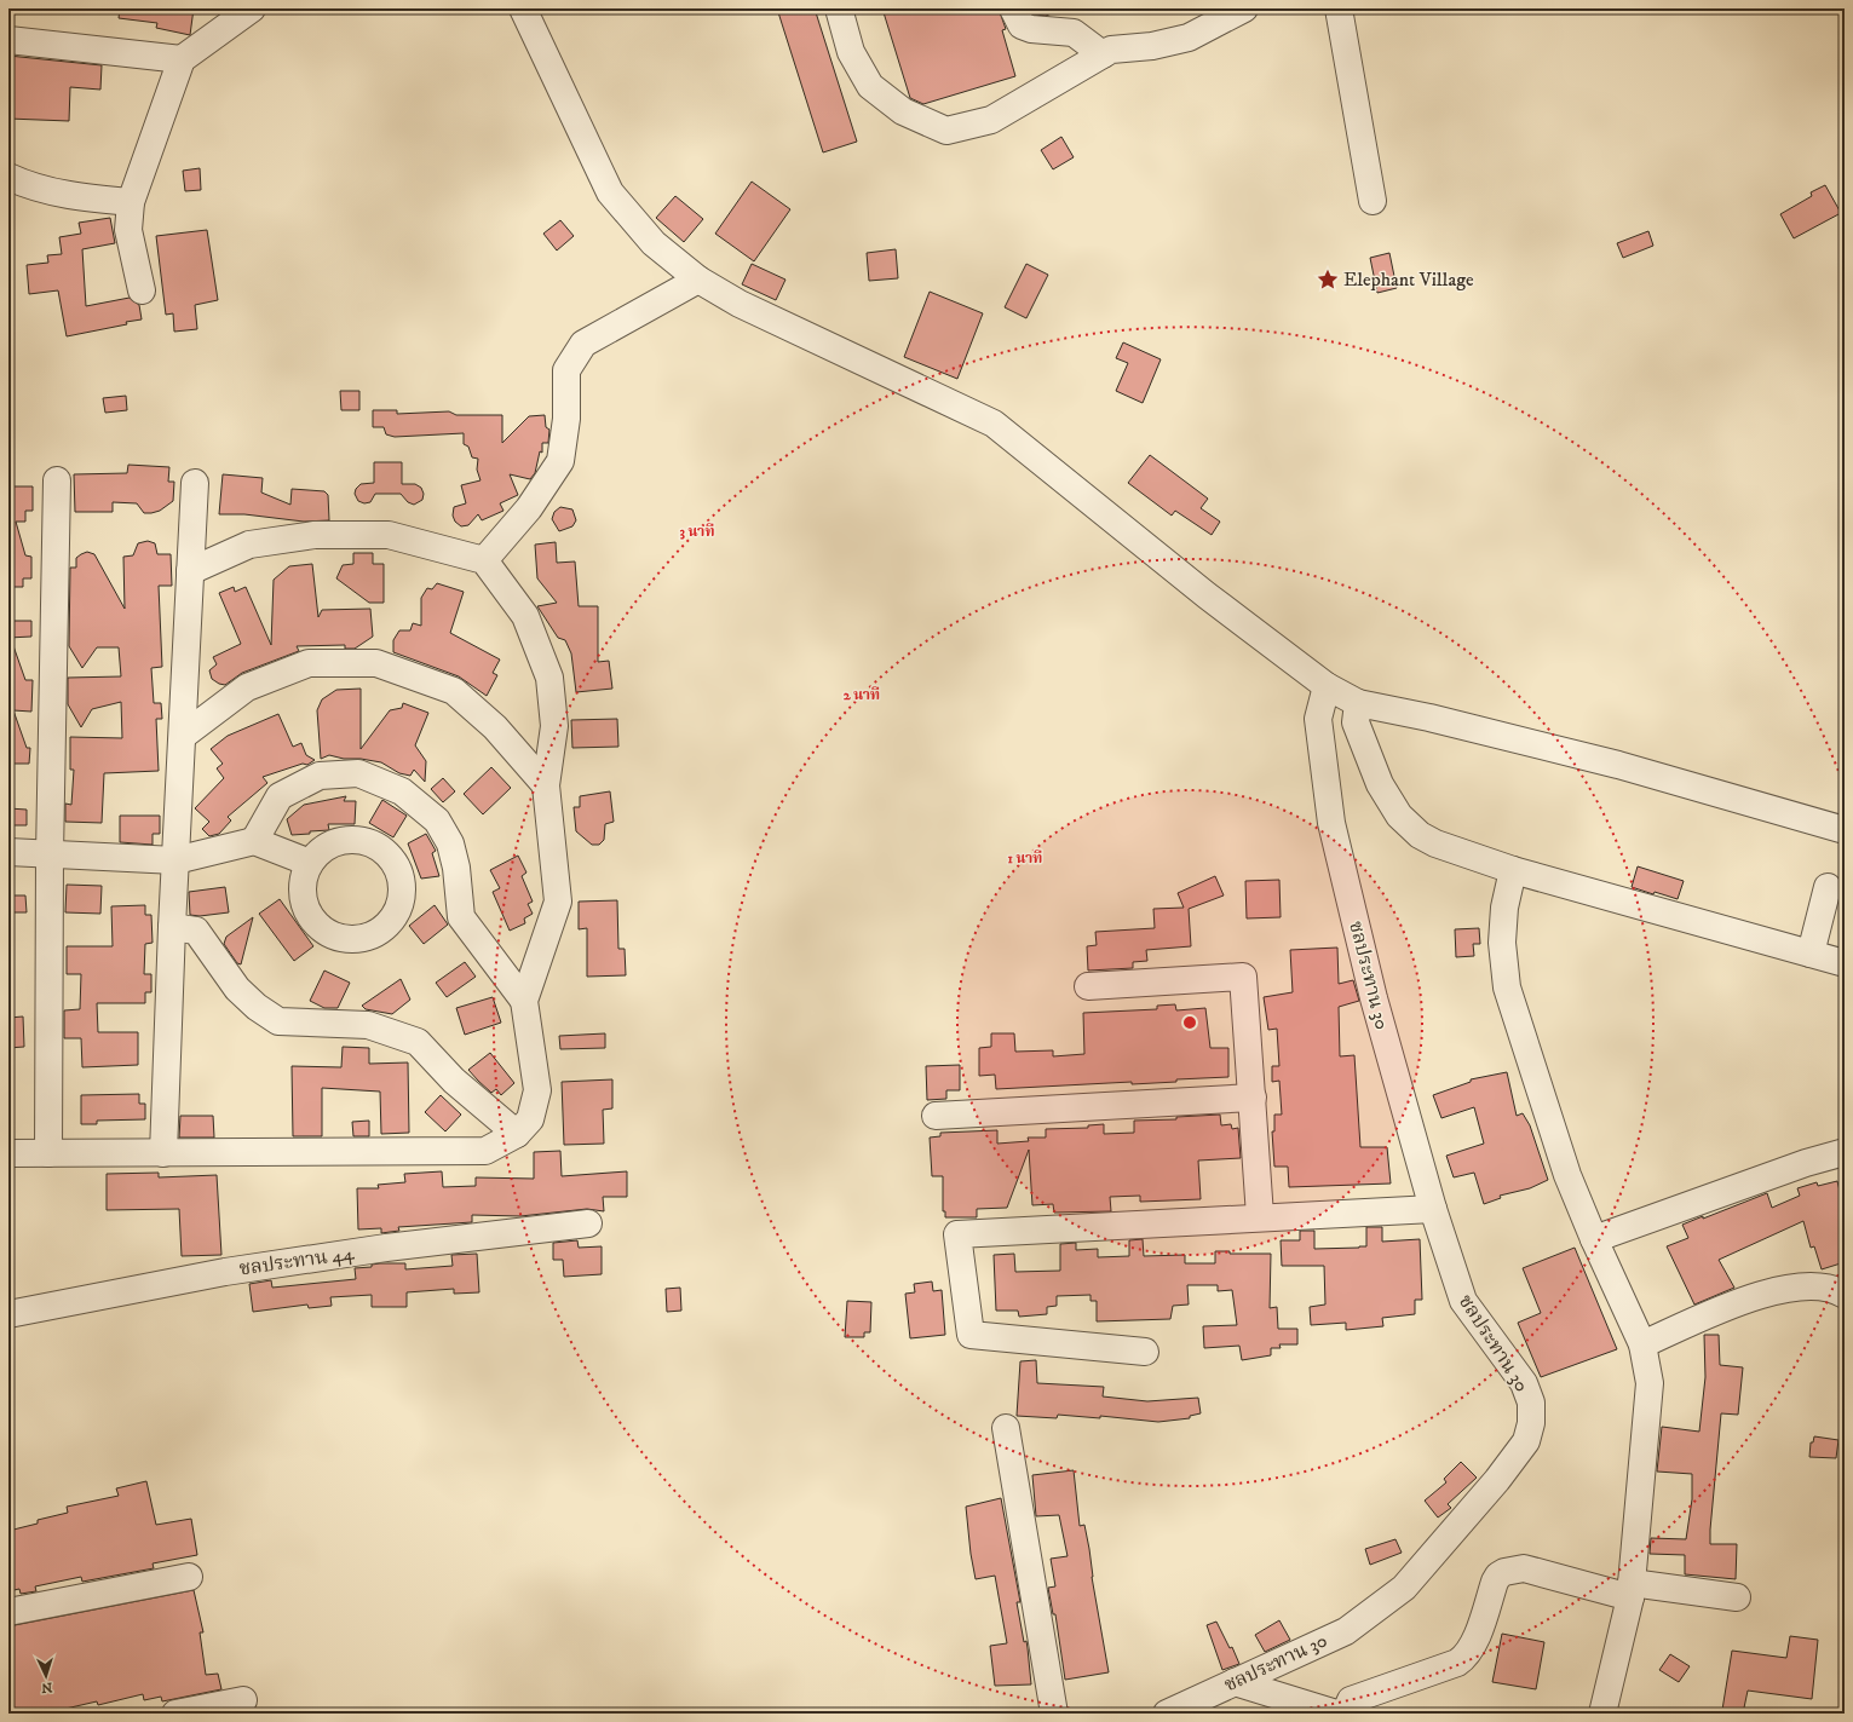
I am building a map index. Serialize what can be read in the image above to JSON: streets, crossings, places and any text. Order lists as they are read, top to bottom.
{
  "streets": {
    "street": ["ชลประทาน 30", "ชลประทาน 44"]
  },
  "places": {
    "place": ["Elephant Village"]
  },
  "north": "bottom",
  "rings": ["3 นาที", "2 นาที", "1 นาที"]
}
